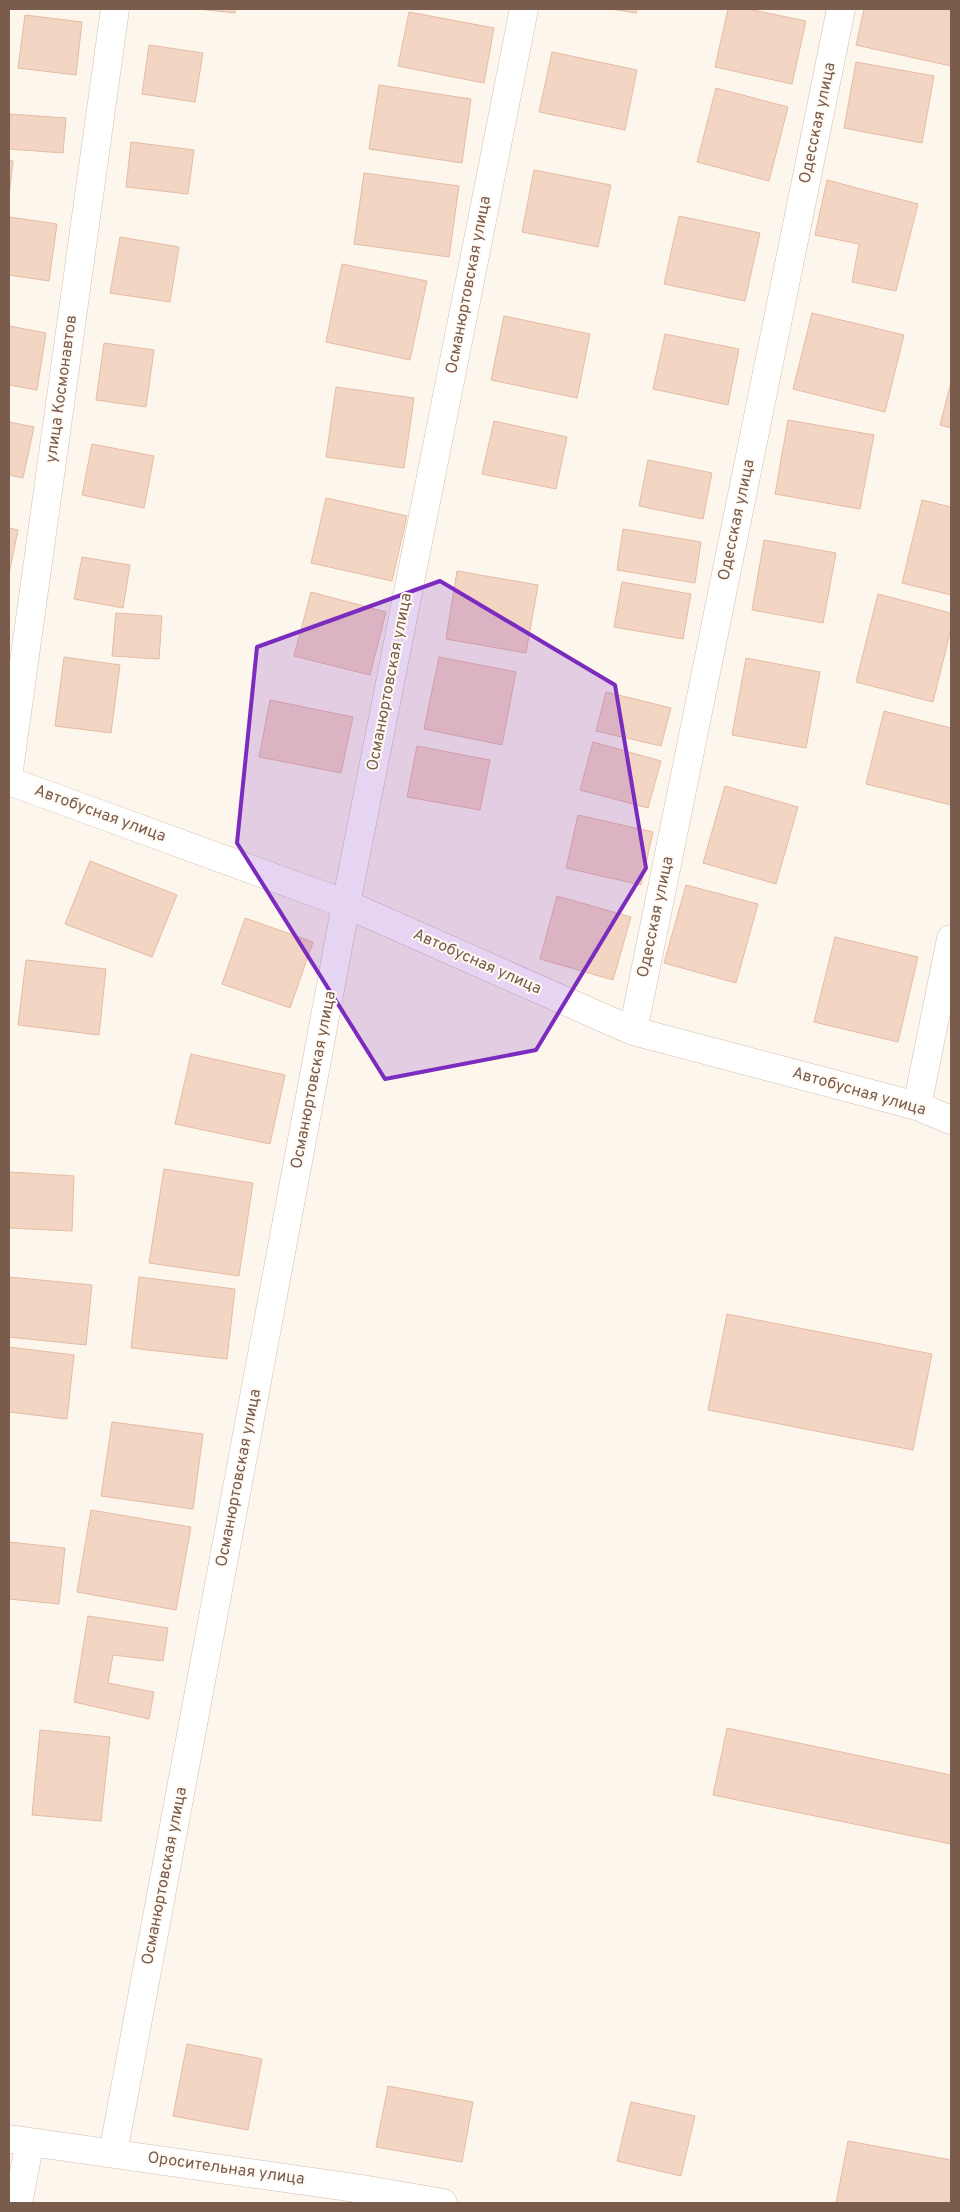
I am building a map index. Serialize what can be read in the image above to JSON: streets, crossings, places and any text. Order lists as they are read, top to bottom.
{
  "streets": {
    "street": [
      "Одесская улица",
      "Османюртовская улица",
      "улица Космонавтов",
      "Автобусная улица",
      "Оросительная улица"
    ]
  },
  "crossings": [
    ["Одесская улица", "Автобусная улица"],
    ["Османюртовская улица", "Автобусная улица"],
    ["Османюртовская улица", "Оросительная улица"]
  ]
}
